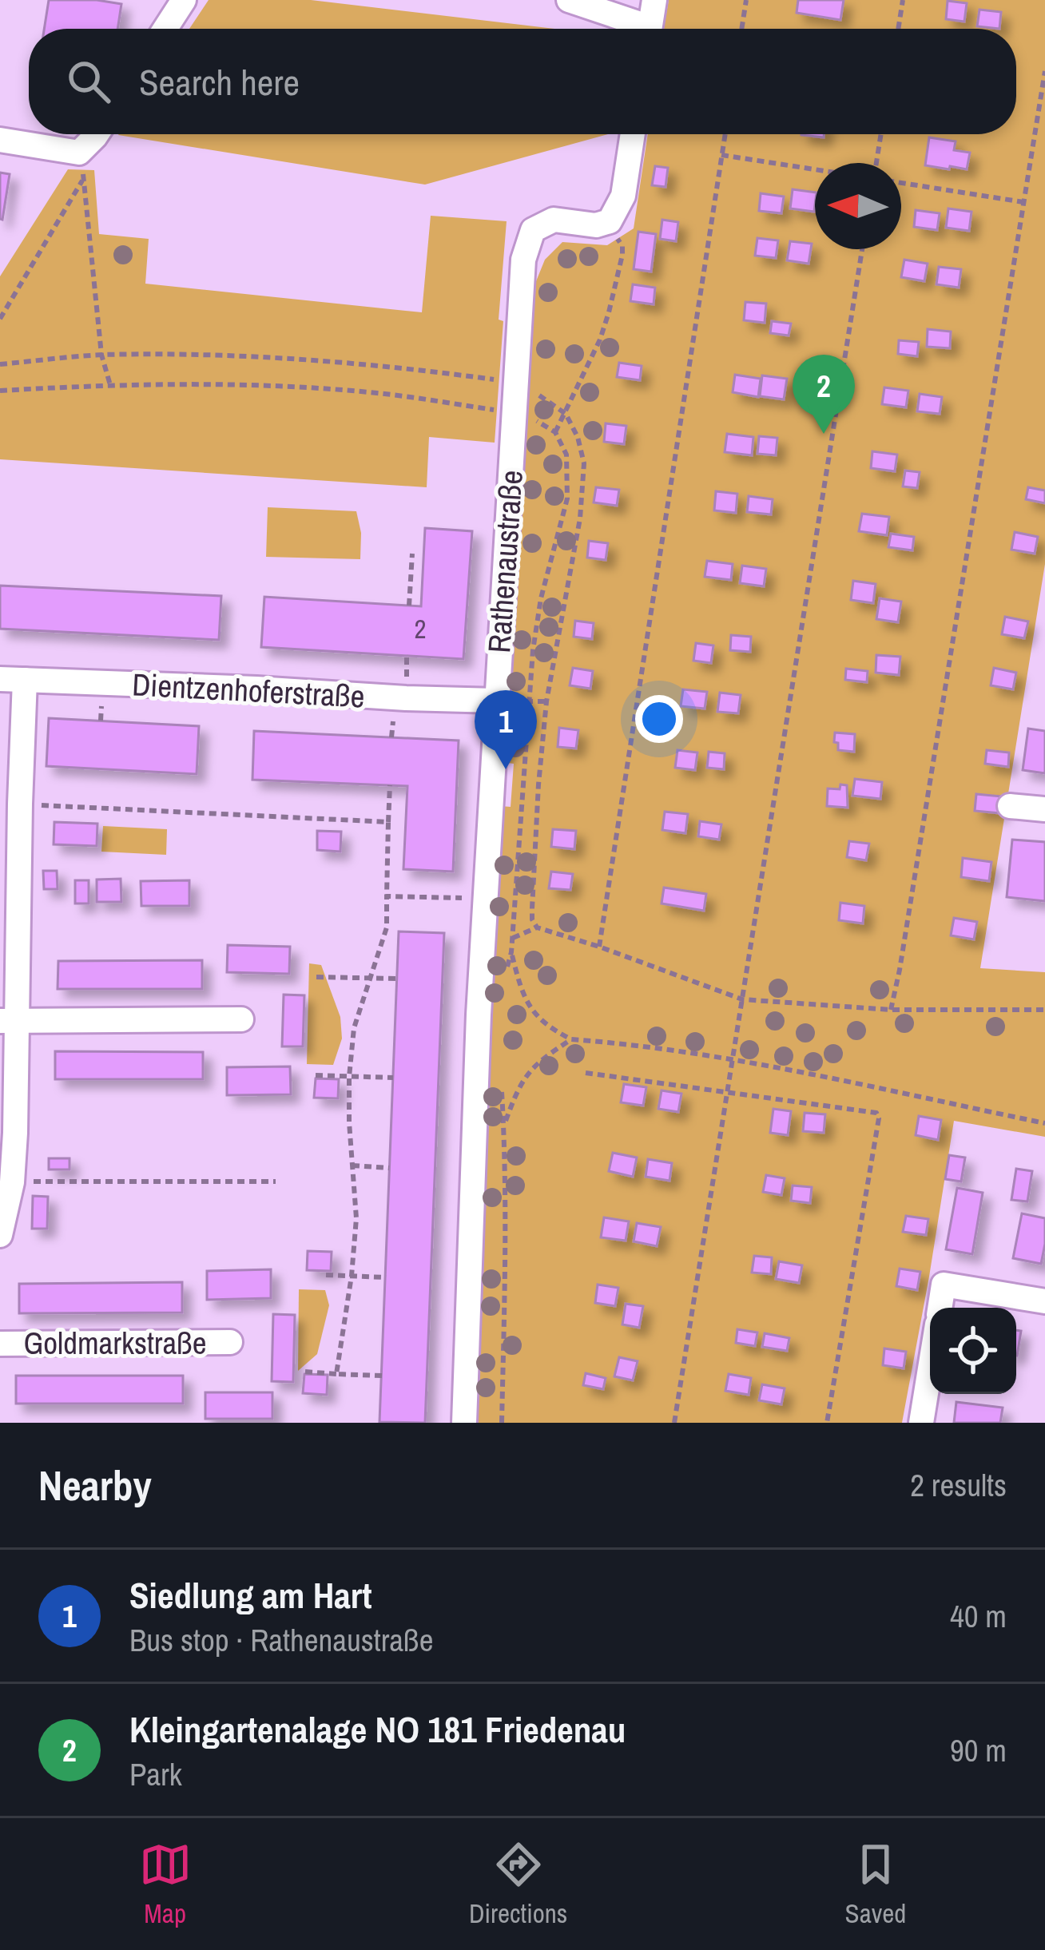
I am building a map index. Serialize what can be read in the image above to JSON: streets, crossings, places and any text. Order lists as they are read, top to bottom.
{
  "streets": {
    "street": ["Rathenaustraße", "Dientzenhoferstraße", "Goldmarkstraße"]
  },
  "crossings": [
    ["Rathenaustraße", "Dientzenhoferstraße"]
  ],
  "house_numbers": ["2"],
  "north": "left",
  "page": {
    "search": "Search here",
    "pins": ["2", "1"],
    "heading": ["Nearby", "2 results"],
    "list": [
      {
        "mark": "1",
        "name": "Siedlung am Hart",
        "note": "Bus stop · Rathenaustraße",
        "value": "40 m"
      },
      {
        "mark": "2",
        "name": "Kleingartenalage NO 181 Friedenau",
        "note": "Park",
        "value": "90 m"
      }
    ],
    "nav": ["Map", "Directions", "Saved"]
  }
}
